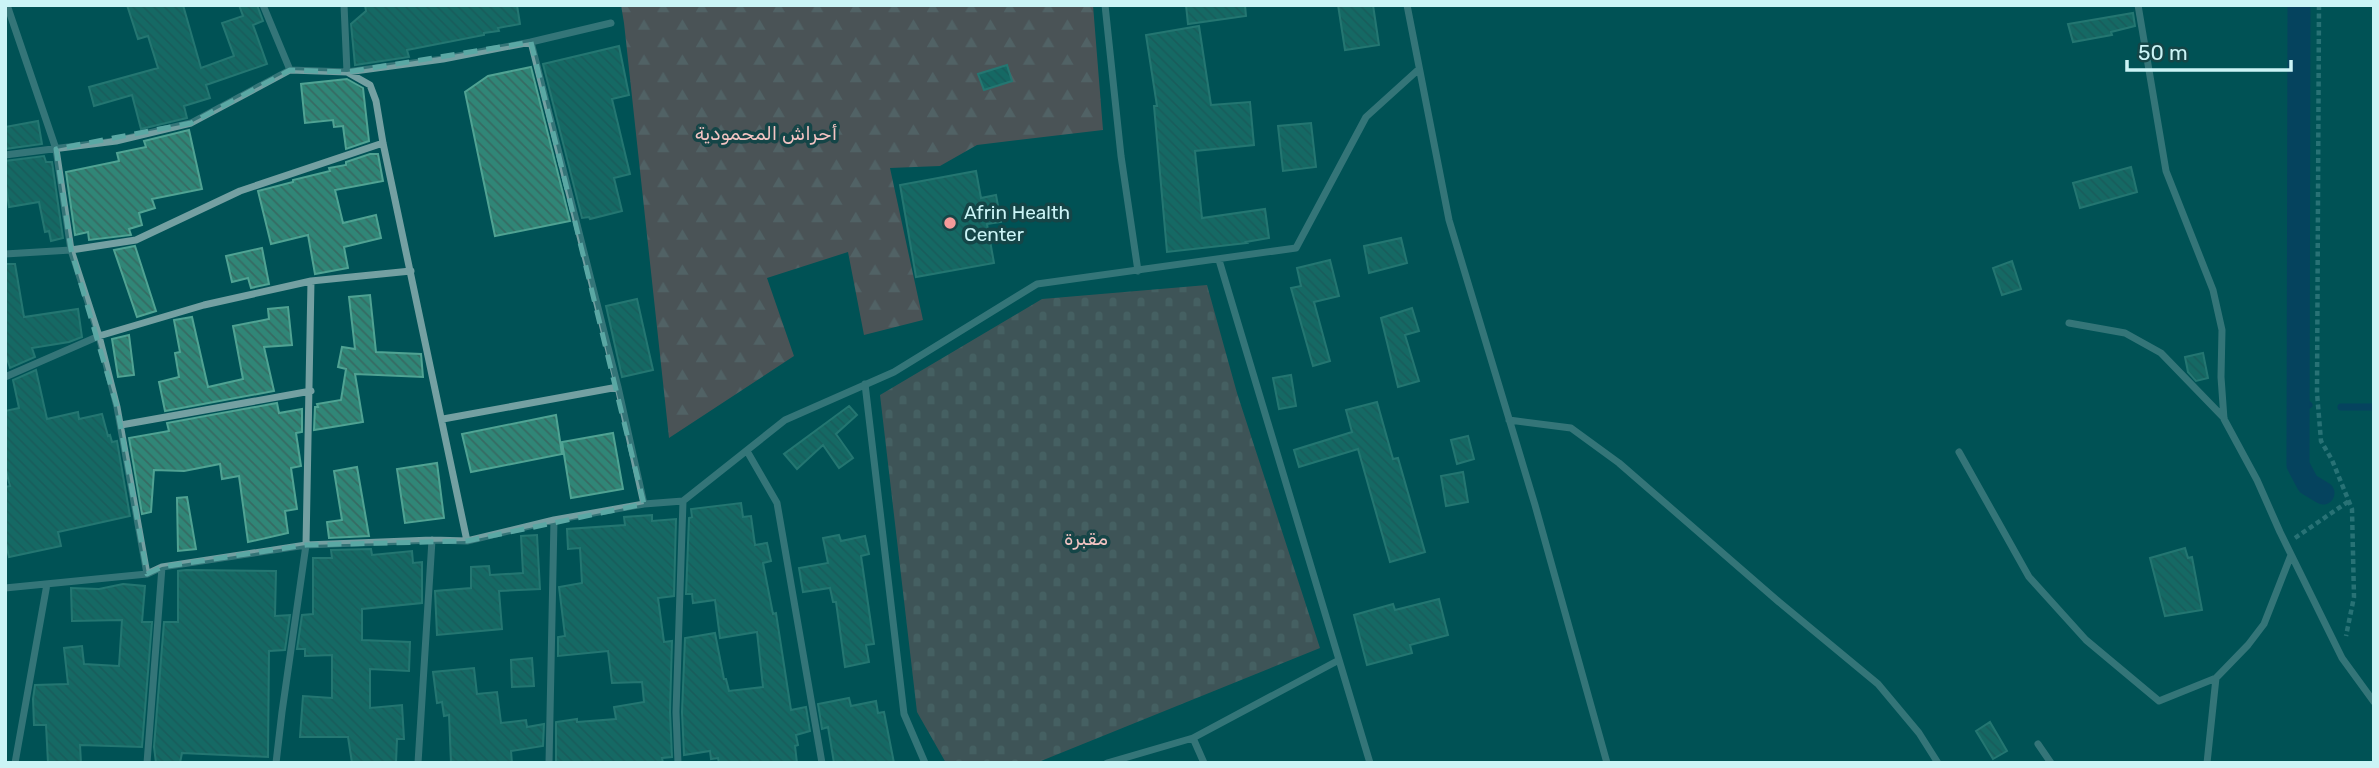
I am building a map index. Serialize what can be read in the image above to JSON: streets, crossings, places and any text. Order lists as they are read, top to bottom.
{
  "parks": ["أحراش المحمودية", "مقبرة"],
  "places": ["Afrin Health Center"],
  "scale_bar": "50 m"
}
